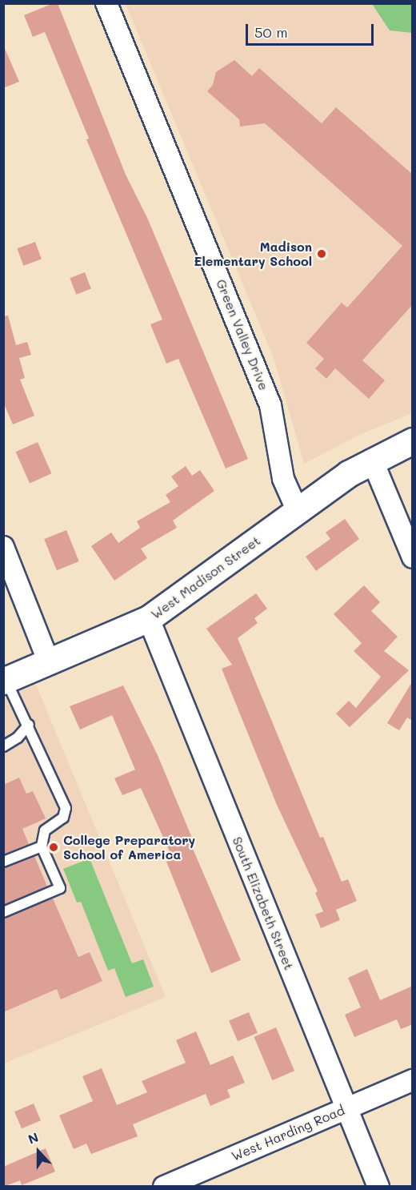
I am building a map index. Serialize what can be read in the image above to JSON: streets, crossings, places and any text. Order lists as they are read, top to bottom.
{
  "streets": {
    "street": [
      "Green Valley Drive",
      "West Madison Street",
      "South Elizabeth Street",
      "West Harding Road"
    ]
  },
  "crossings": [
    ["Green Valley Drive", "West Madison Street"],
    ["West Madison Street", "South Elizabeth Street"],
    ["South Elizabeth Street", "West Harding Road"]
  ],
  "places": ["Madison Elementary School", "College Preparatory School of America"],
  "scale_bar": "50 m",
  "north": "top"
}
